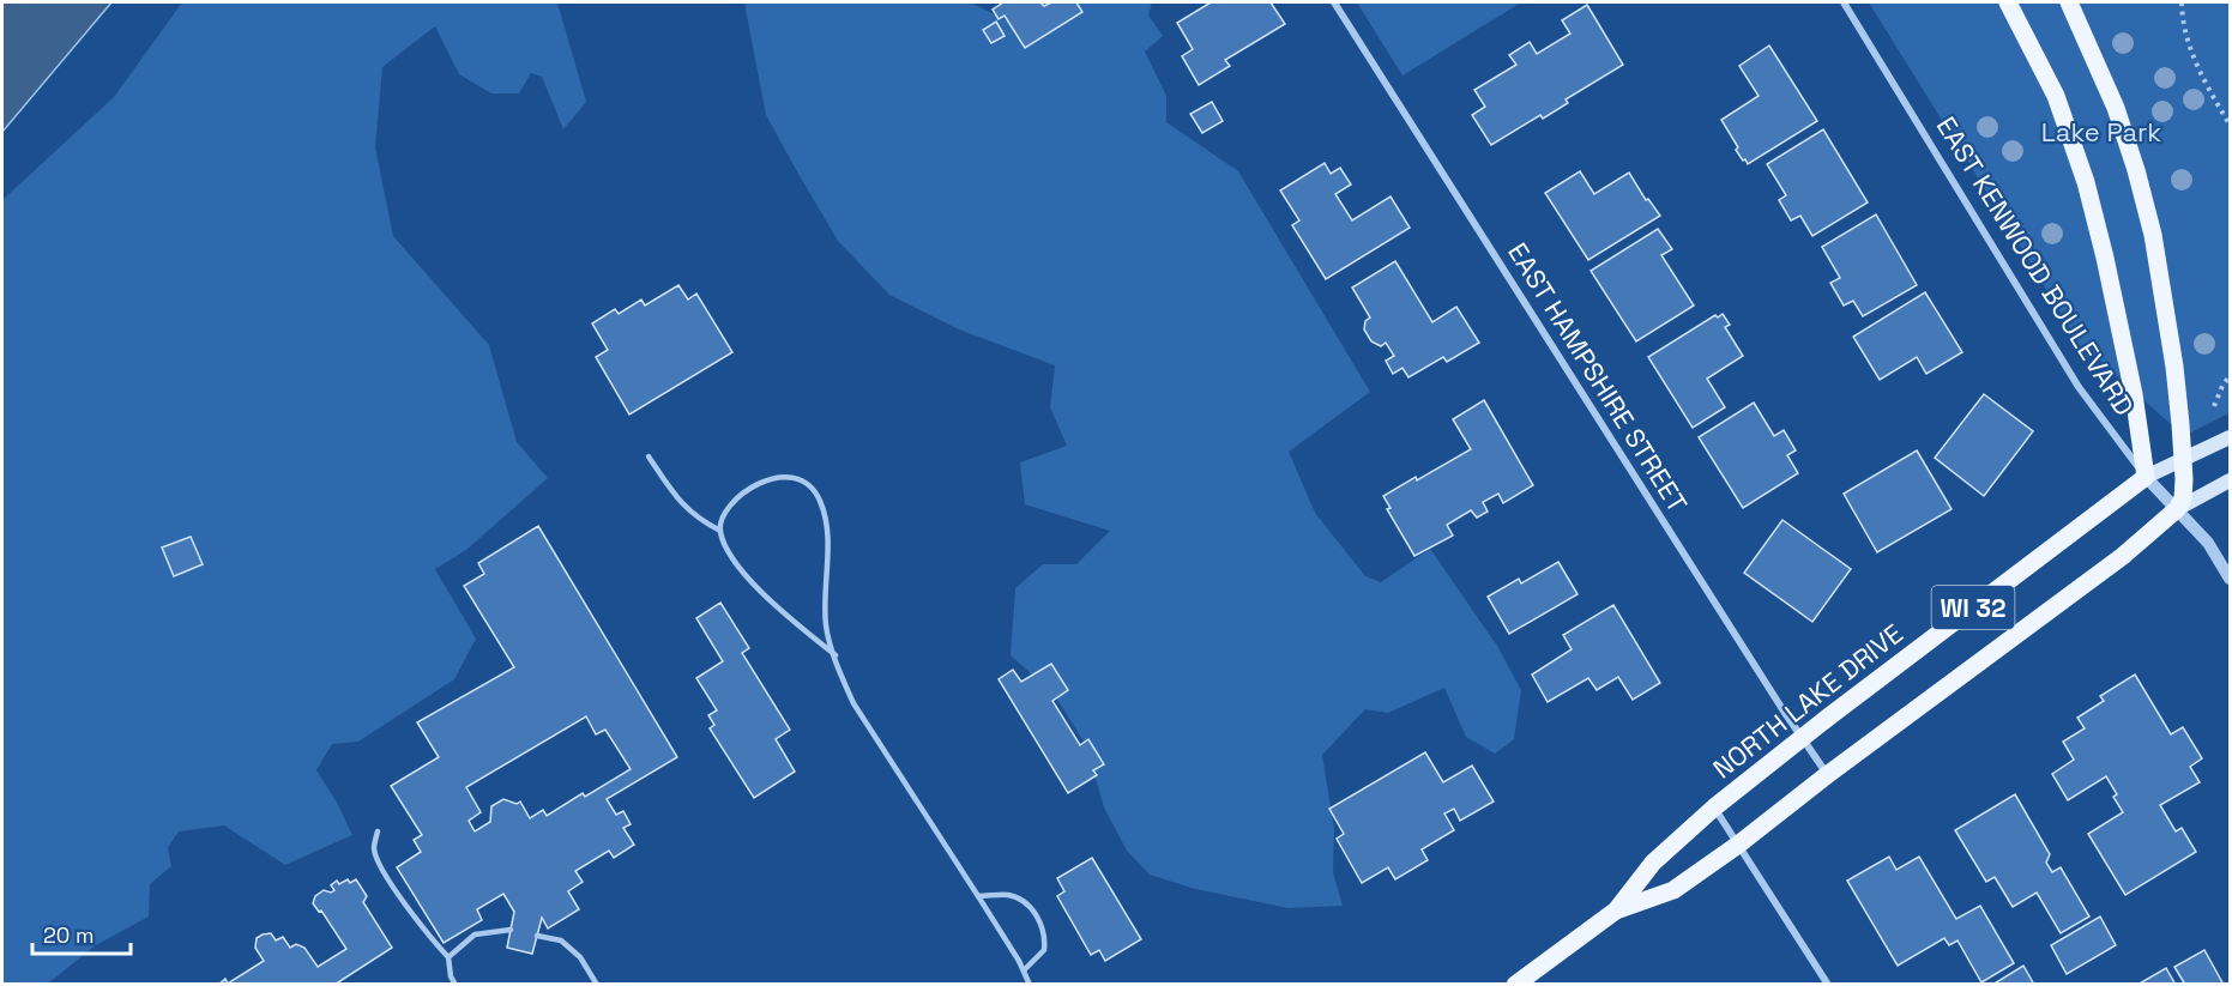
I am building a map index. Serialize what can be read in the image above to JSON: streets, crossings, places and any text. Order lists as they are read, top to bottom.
{
  "streets": {
    "main road": ["WI 32", "NORTH LAKE DRIVE"],
    "street": ["EAST KENWOOD BOULEVARD", "EAST HAMPSHIRE STREET"]
  },
  "crossings": [
    ["EAST KENWOOD BOULEVARD", "NORTH LAKE DRIVE"],
    ["EAST HAMPSHIRE STREET", "NORTH LAKE DRIVE"]
  ],
  "parks": ["Lake Park"],
  "scale_bar": "20 m"
}
